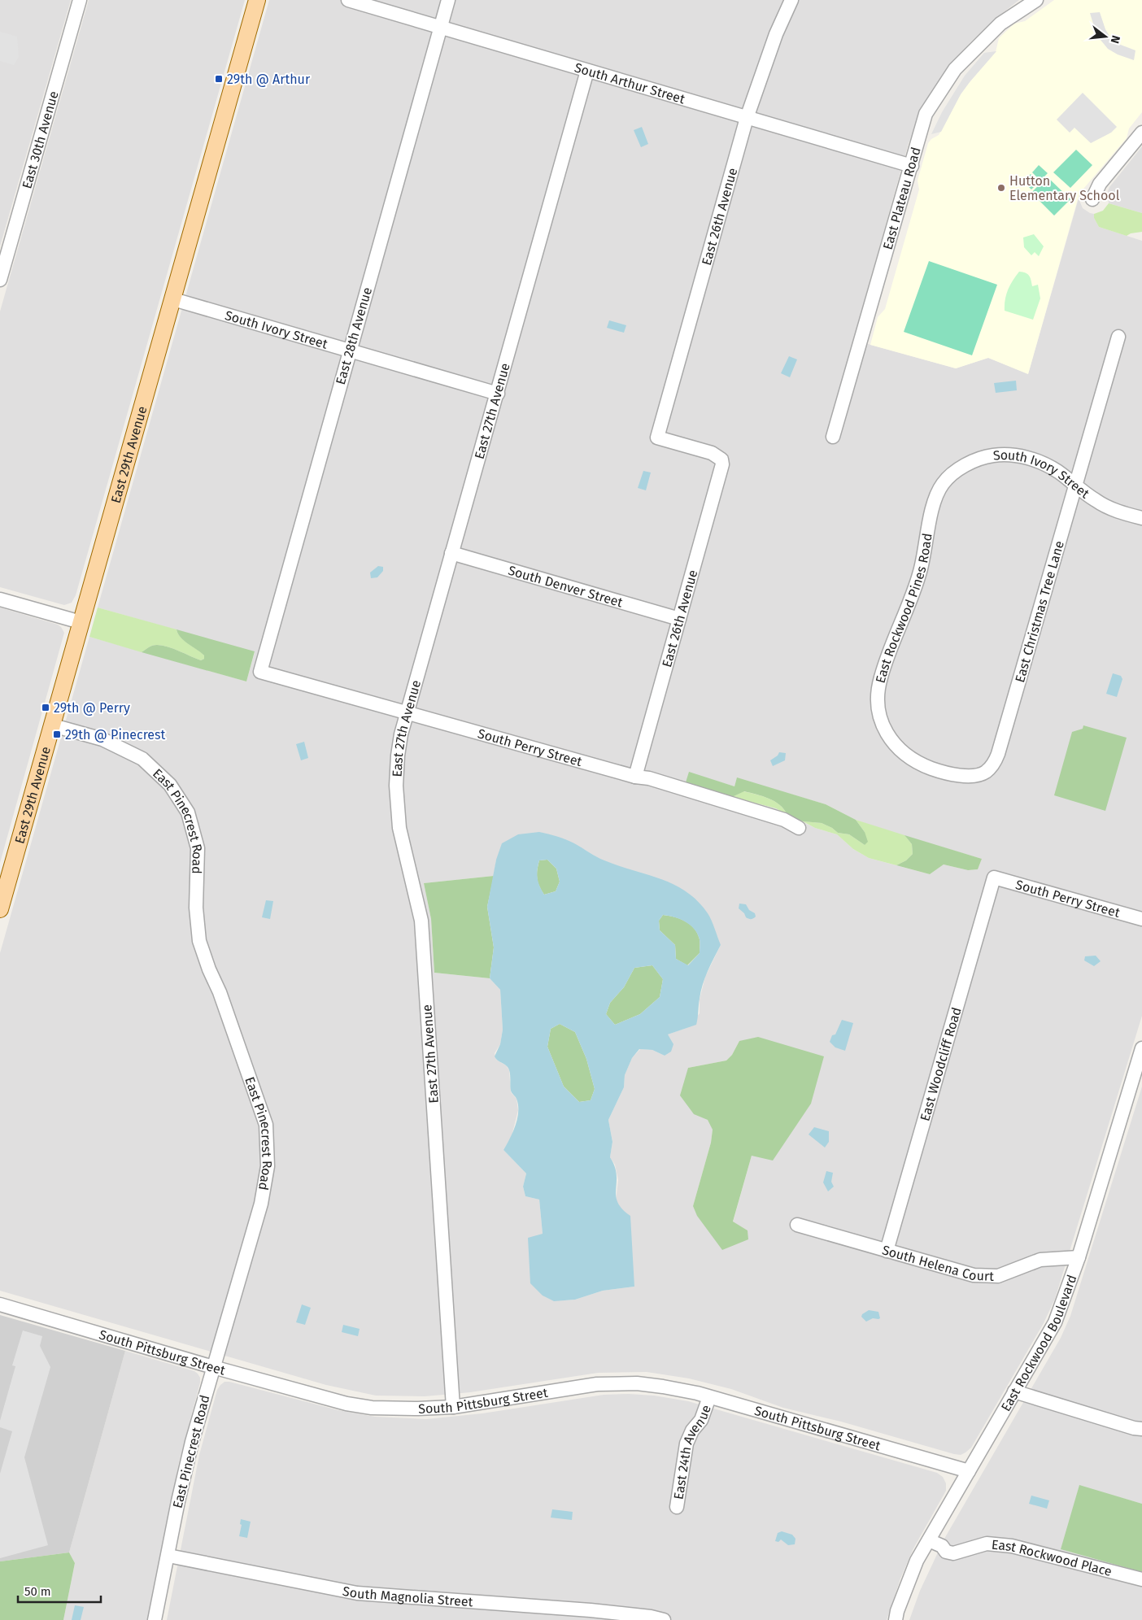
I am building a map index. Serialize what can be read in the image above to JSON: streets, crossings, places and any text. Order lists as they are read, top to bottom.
{
  "streets": {
    "main road": ["East 29th Avenue"],
    "street": [
      "South Arthur Street",
      "East 30th Avenue",
      "East Plateau Road",
      "East 26th Avenue",
      "South Ivory Street",
      "East 28th Avenue",
      "East 27th Avenue",
      "South Denver Street",
      "East Rockwood Pines Road",
      "East Christmas Tree Lane",
      "South Perry Street",
      "East Pinecrest Road",
      "East Woodcliff Road",
      "South Helena Court",
      "East Rockwood Boulevard",
      "South Pittsburg Street",
      "East 24th Avenue",
      "East Rockwood Place",
      "South Magnolia Street"
    ]
  },
  "crossings": [
    ["South Arthur Street", "East Plateau Road"],
    ["South Arthur Street", "East 26th Avenue"],
    ["South Arthur Street", "East 28th Avenue"],
    ["South Arthur Street", "East 27th Avenue"],
    ["East 26th Avenue", "South Denver Street"],
    ["East 26th Avenue", "South Perry Street"],
    ["South Ivory Street", "East 28th Avenue"],
    ["South Ivory Street", "East 27th Avenue"],
    ["South Ivory Street", "East 29th Avenue"],
    ["South Ivory Street", "East Rockwood Pines Road"],
    ["South Ivory Street", "East Christmas Tree Lane"],
    ["East 28th Avenue", "South Perry Street"],
    ["East 27th Avenue", "South Denver Street"],
    ["East 27th Avenue", "South Perry Street"],
    ["East 27th Avenue", "South Pittsburg Street"],
    ["East 29th Avenue", "East Pinecrest Road"],
    ["East Rockwood Pines Road", "East Christmas Tree Lane"],
    ["South Perry Street", "East Woodcliff Road"],
    ["East Pinecrest Road", "South Pittsburg Street"],
    ["East Pinecrest Road", "South Magnolia Street"],
    ["East Woodcliff Road", "South Helena Court"],
    ["South Helena Court", "East Rockwood Boulevard"],
    ["East Rockwood Boulevard", "South Pittsburg Street"],
    ["East Rockwood Boulevard", "East Rockwood Place"],
    ["South Pittsburg Street", "East 24th Avenue"]
  ],
  "places": {
    "transit": ["29th @ Arthur", "29th @ Perry", "29th @ Pinecrest"],
    "other": ["Hutton Elementary School"]
  },
  "scale_bar": "50 m",
  "north": "right"
}
